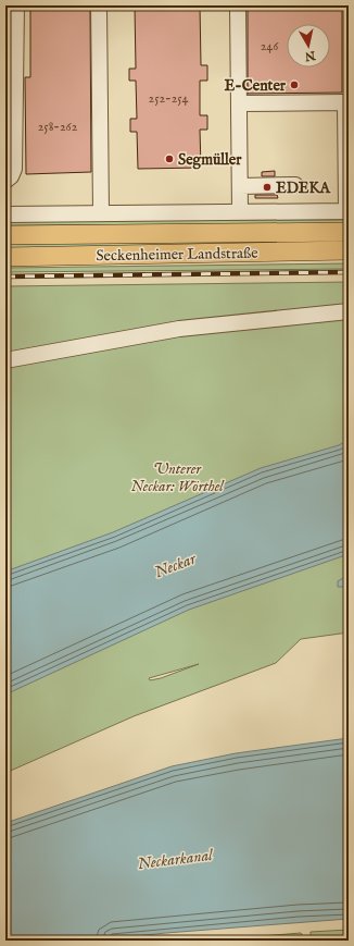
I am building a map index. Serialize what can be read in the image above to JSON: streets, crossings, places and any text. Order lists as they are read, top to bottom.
{
  "streets": {
    "main road": ["Seckenheimer Landstraße"]
  },
  "water": ["Neckar", "Neckarkanal"],
  "parks": ["Unterer Neckar: Wörthel"],
  "places": ["E-Center", "Segmüller", "EDEKA"],
  "house_numbers": ["246", "252-254", "258-262"],
  "north": "bottom"
}
